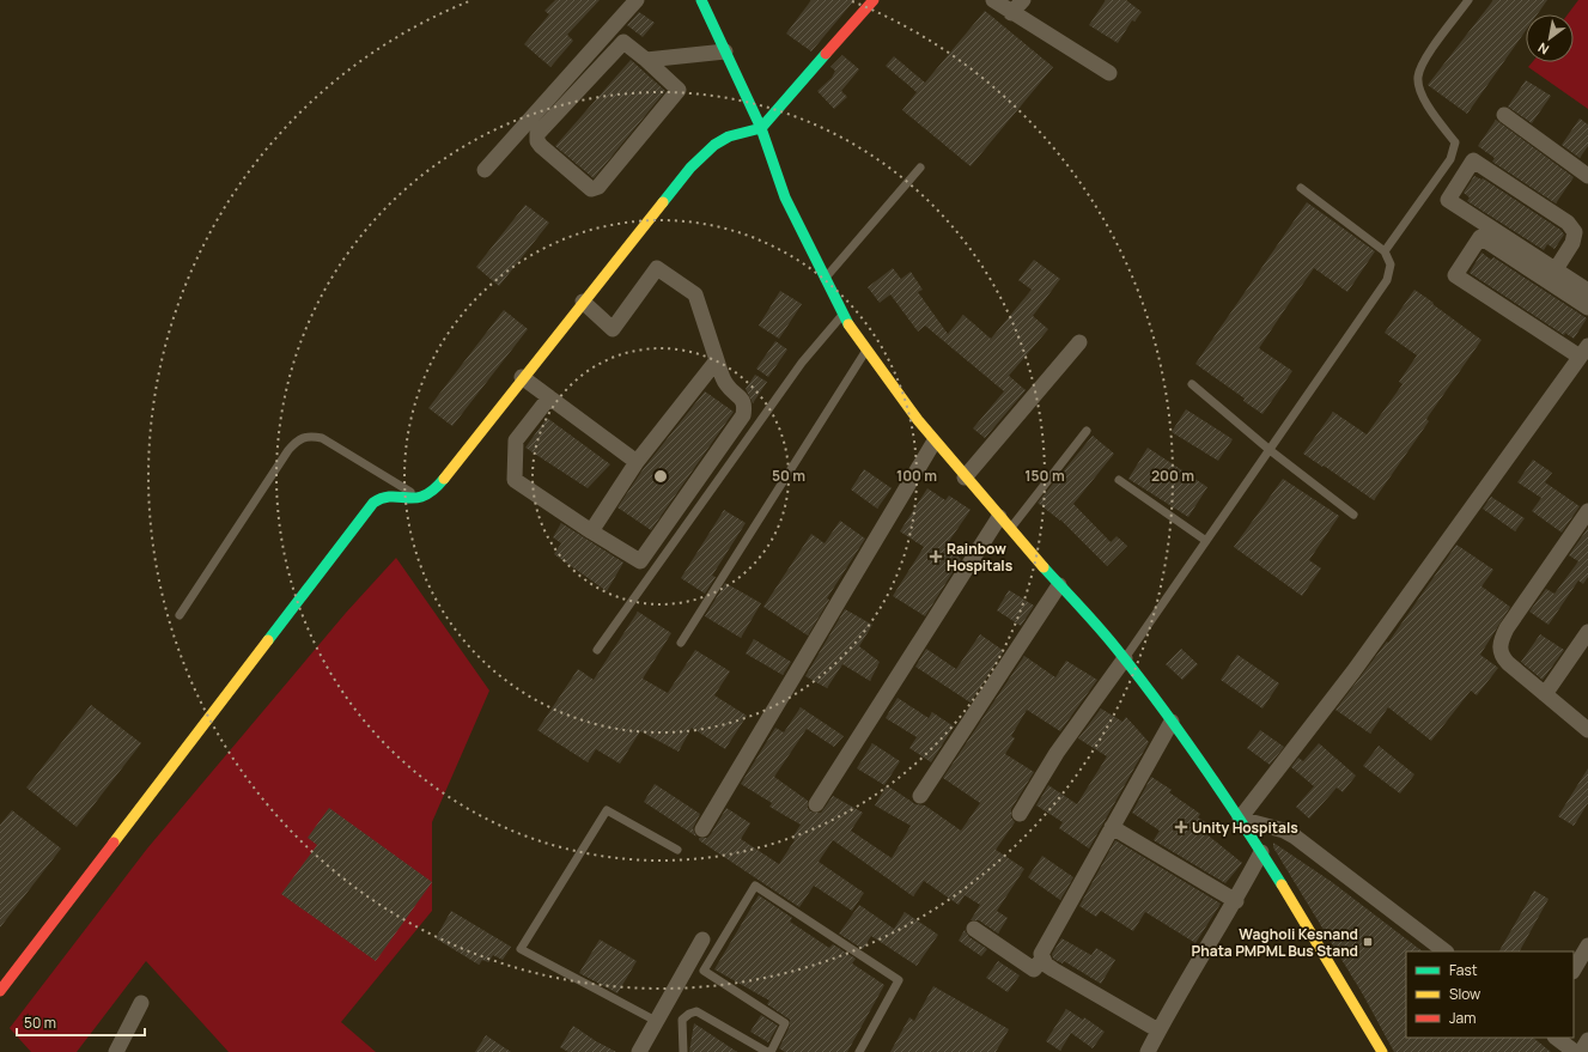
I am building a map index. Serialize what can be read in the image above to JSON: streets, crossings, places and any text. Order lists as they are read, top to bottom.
{
  "places": {
    "health": ["Rainbow Hospitals", "Unity Hospitals"],
    "transit": ["Wagholi Kesnand Phata PMPML Bus Stand"]
  },
  "legend": ["Fast", "Slow", "Jam"],
  "scale_bar": "50 m",
  "north": "bottom left",
  "rings": [
    "50 m",
    "100 m",
    "150 m",
    "200 m"
  ]
}
